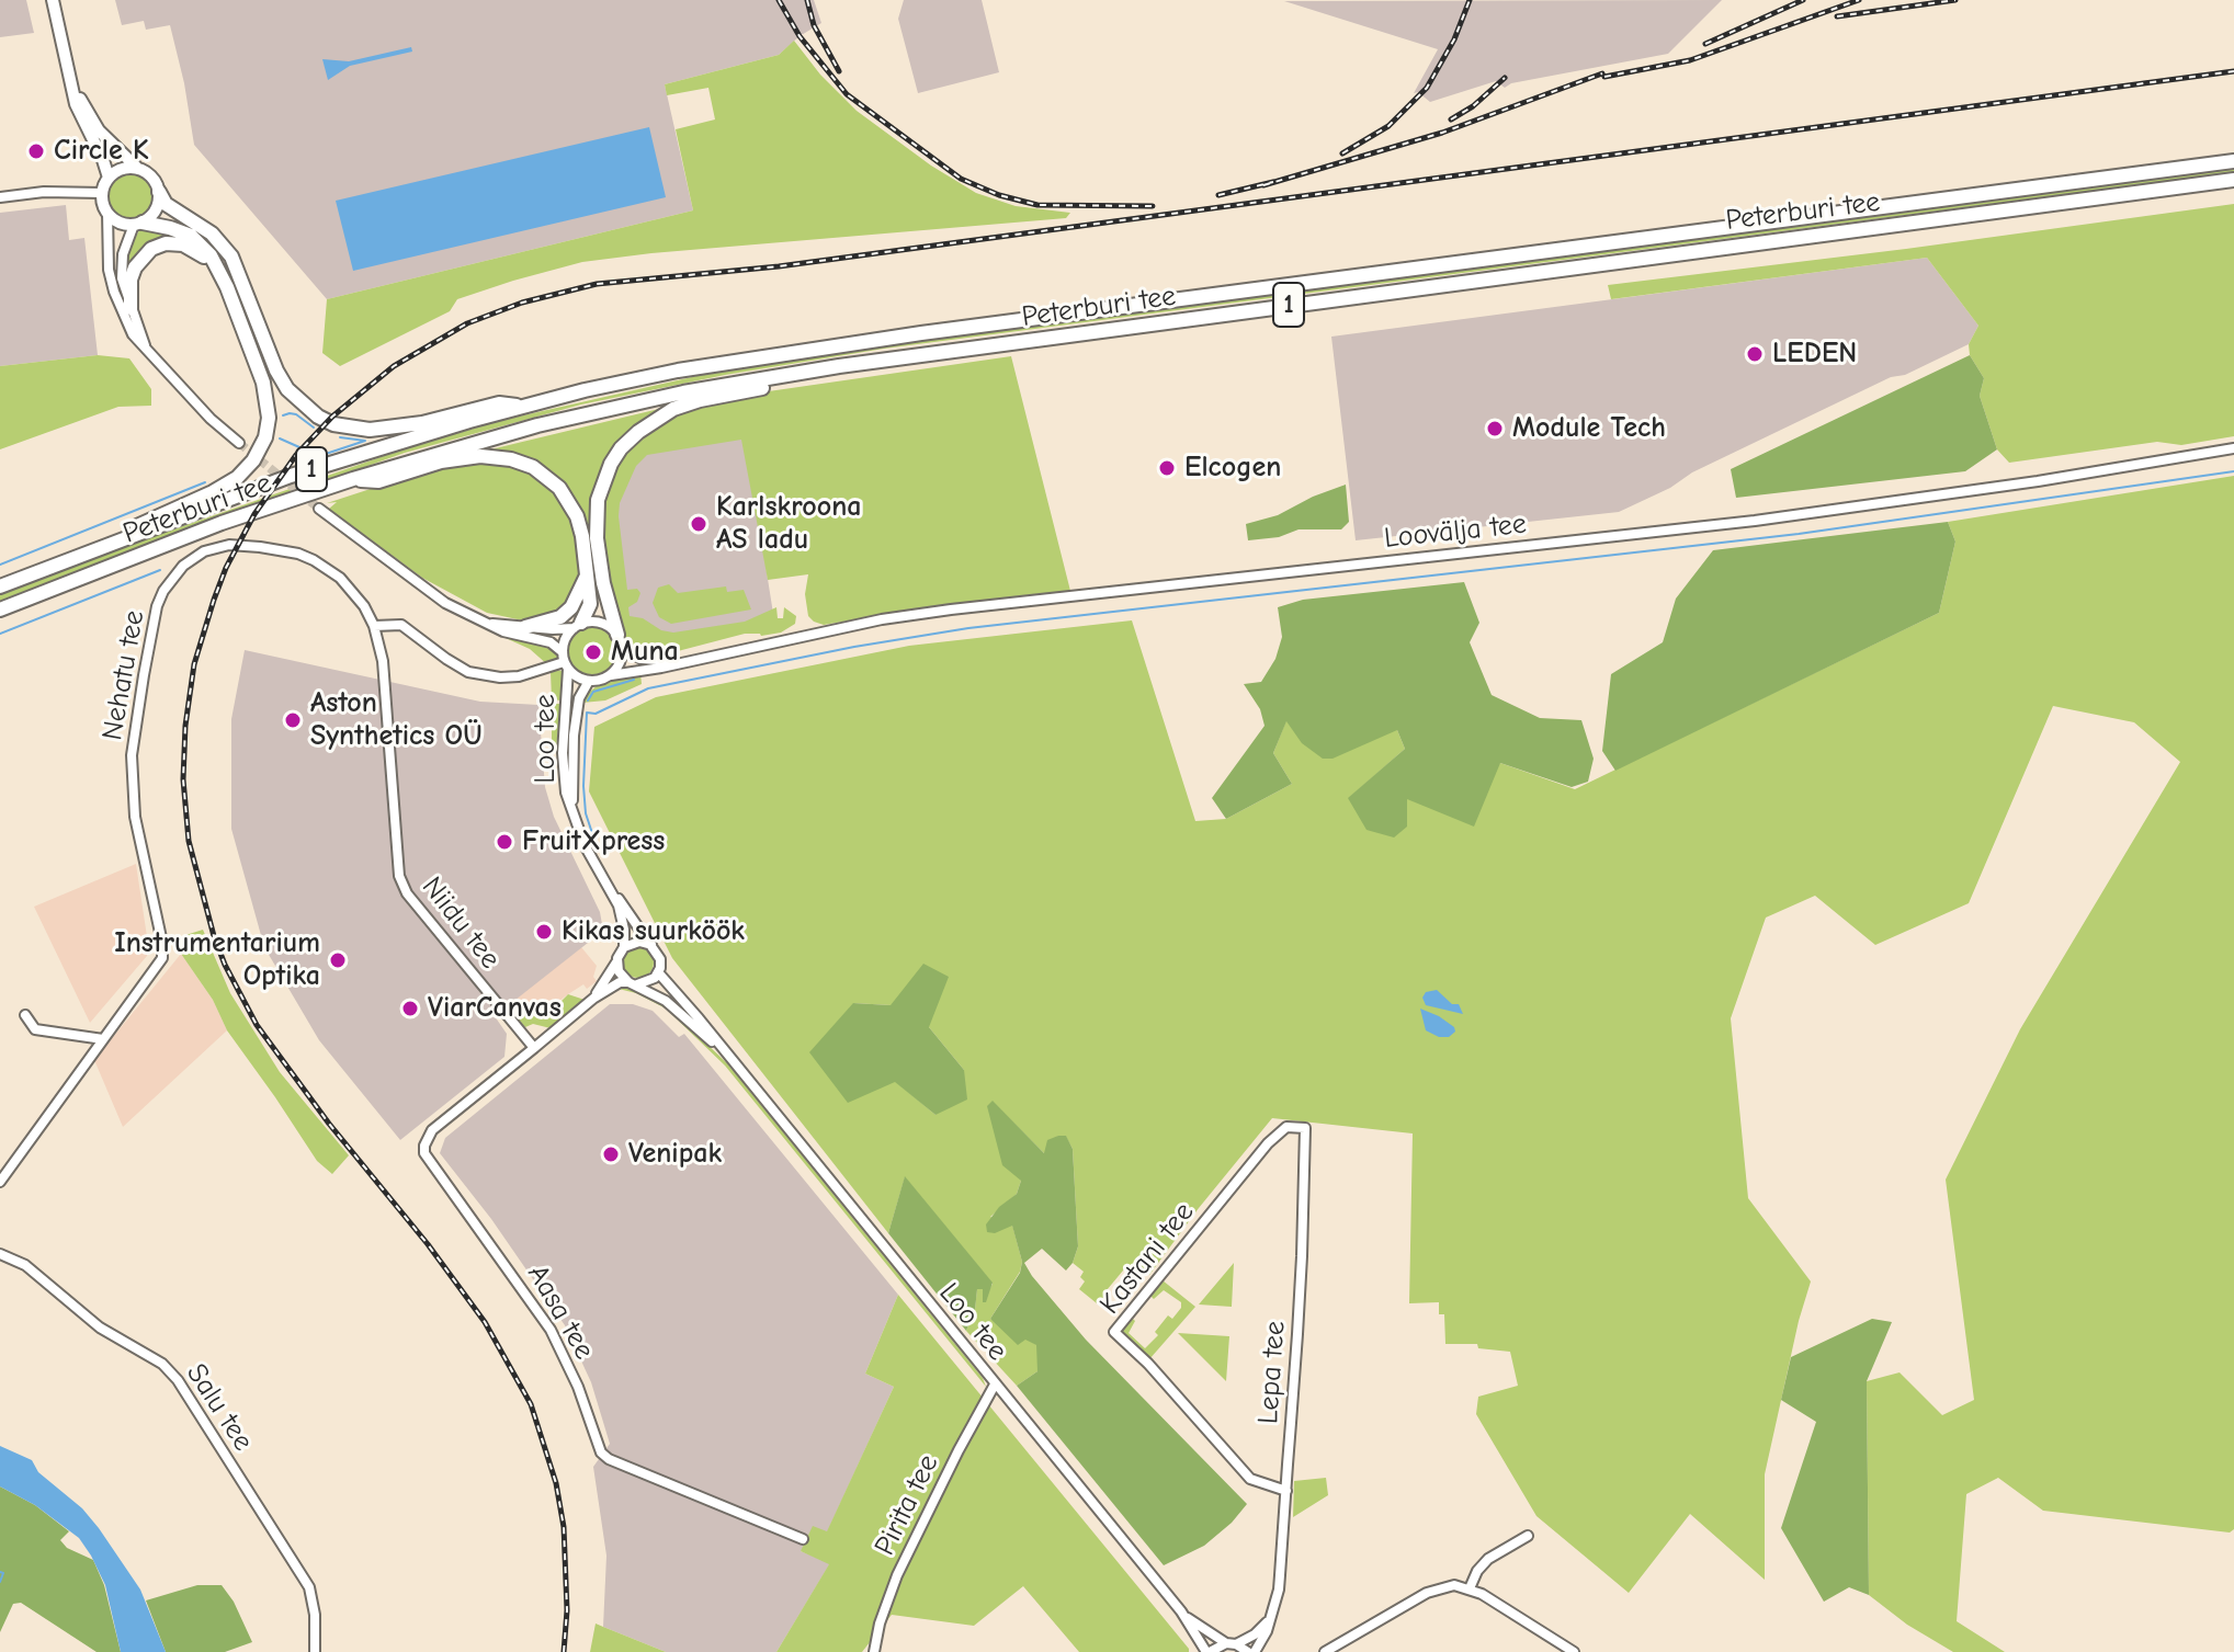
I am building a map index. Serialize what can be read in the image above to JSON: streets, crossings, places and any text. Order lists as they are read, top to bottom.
{
  "streets": {
    "highway": ["Peterburi tee", "1"],
    "street": [
      "Loovälja tee",
      "Nehatu tee",
      "Loo tee",
      "Niidu tee",
      "Kastani tee",
      "Aasa tee",
      "Lepa tee",
      "Salu tee",
      "Pirita tee"
    ]
  },
  "crossings": [
    ["Loovälja tee", "Loo tee"],
    ["Nehatu tee", "Niidu tee"],
    ["Loo tee", "Lepa tee"],
    ["Loo tee", "Pirita tee"],
    ["Niidu tee", "Aasa tee"],
    ["Kastani tee", "Lepa tee"]
  ],
  "places": [
    "Circle K",
    "LEDEN",
    "Module Tech",
    "Elcogen",
    "Karlskroona AS ladu",
    "Muna",
    "Aston Synthetics OÜ",
    "FruitXpress",
    "Kikas suurköök",
    "Instrumentarium Optika",
    "ViarCanvas",
    "Venipak"
  ]
}
